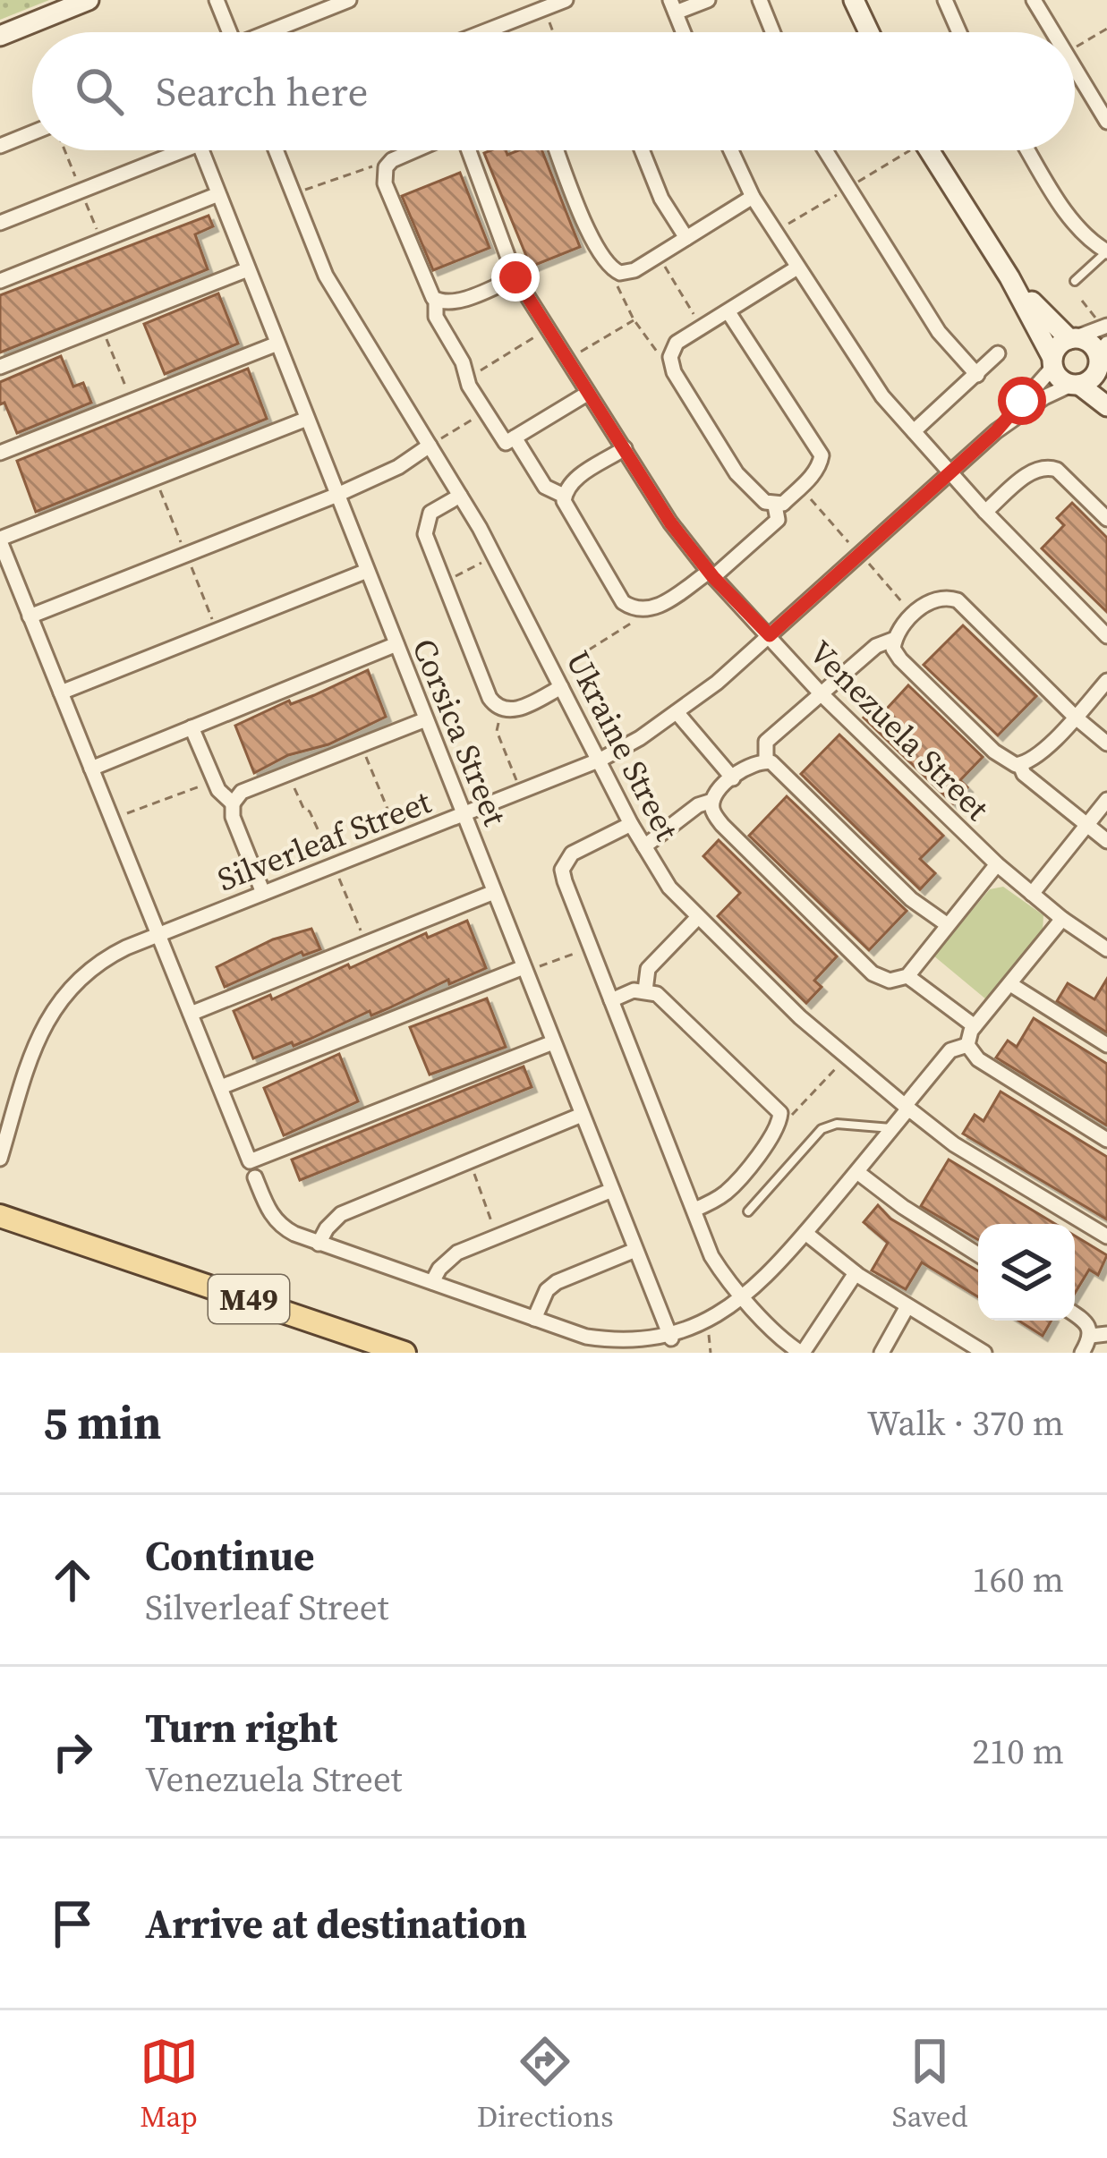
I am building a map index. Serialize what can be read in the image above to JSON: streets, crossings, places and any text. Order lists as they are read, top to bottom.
{
  "streets": {
    "main road": ["M49"],
    "street": [
      "Venezuela Street",
      "Corsica Street",
      "Ukraine Street",
      "Silverleaf Street"
    ]
  },
  "crossings": [
    ["Venezuela Street", "Silverleaf Street"],
    ["Corsica Street", "Silverleaf Street"],
    ["Ukraine Street", "Silverleaf Street"]
  ],
  "page": {
    "search": "Search here",
    "heading": ["5 min", "Walk · 370 m"],
    "list": [
      ["Continue", "Silverleaf Street", "160 m"],
      ["Turn right", "Venezuela Street", "210 m"],
      "Arrive at destination"
    ],
    "nav": ["Map", "Directions", "Saved"]
  }
}
